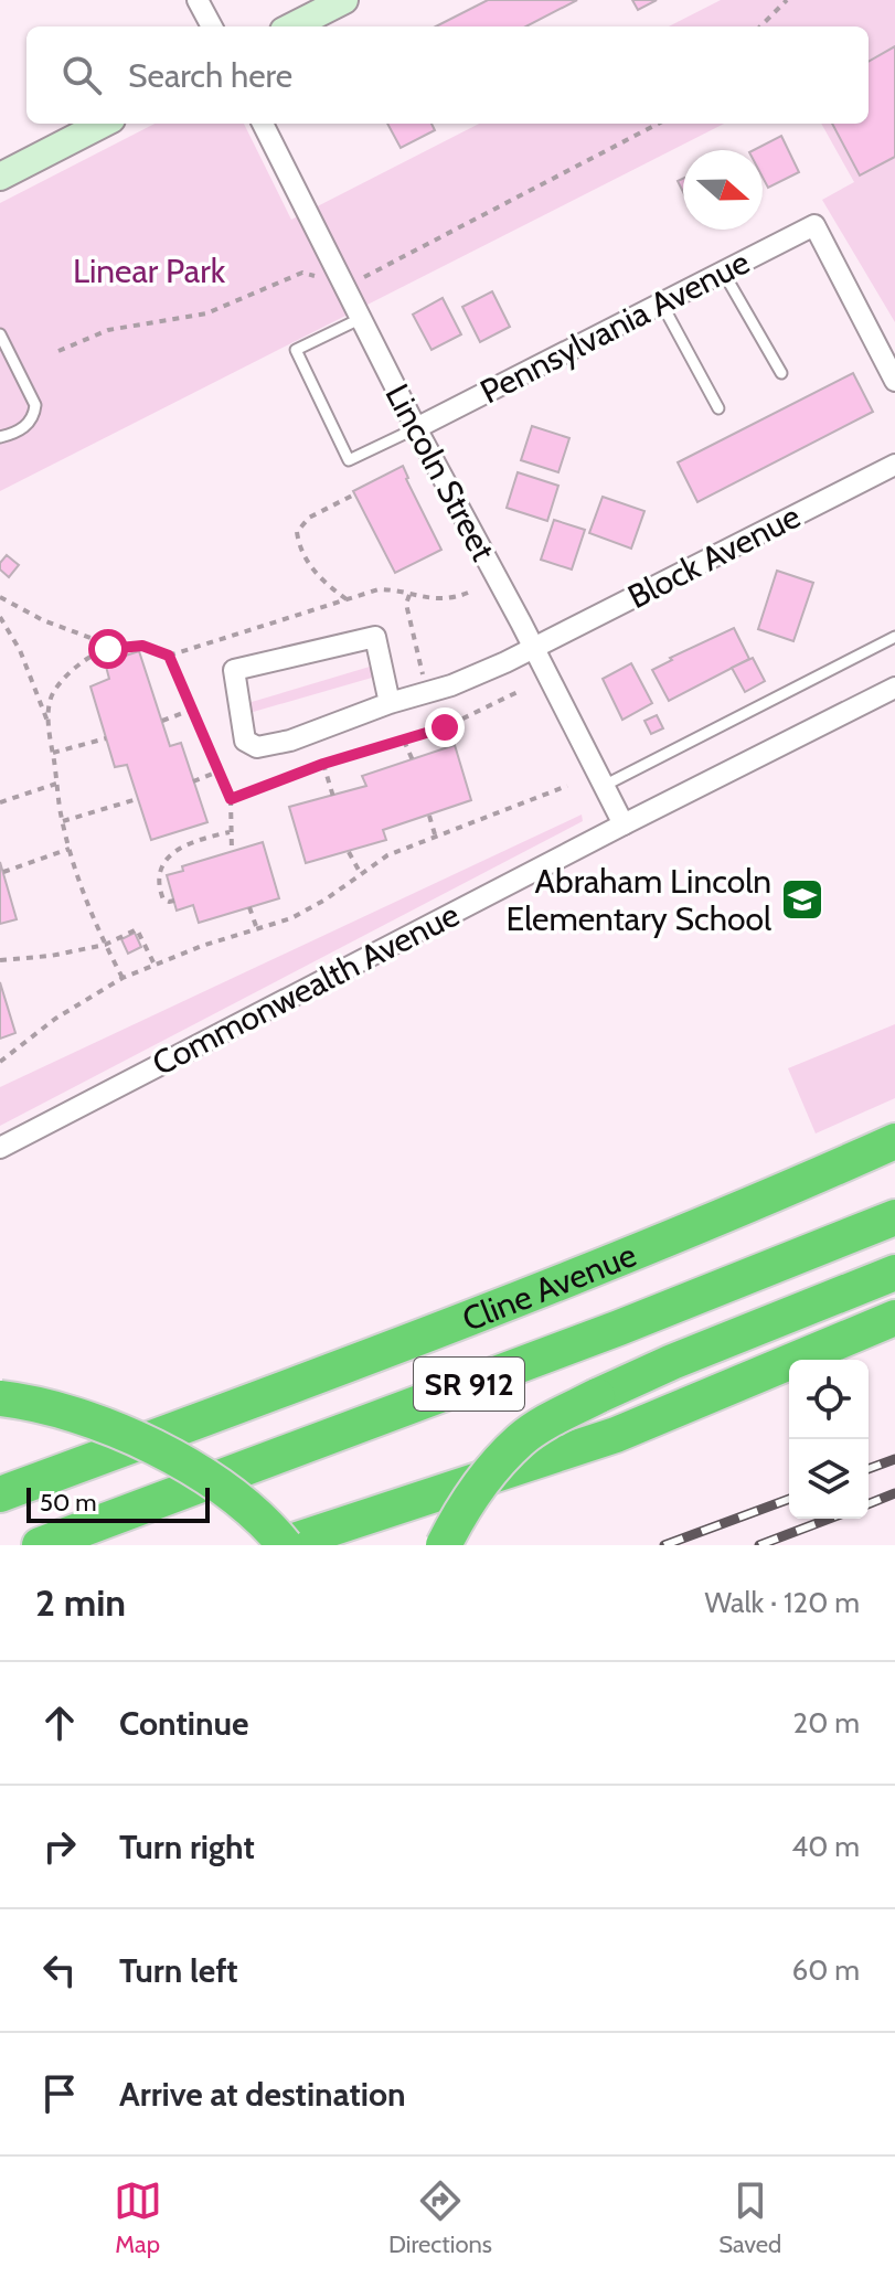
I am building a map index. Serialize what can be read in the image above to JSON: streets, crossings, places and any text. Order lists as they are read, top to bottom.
{
  "streets": {
    "highway": ["Cline Avenue", "SR 912"],
    "street": [
      "Pennsylvania Avenue",
      "Lincoln Street",
      "Block Avenue",
      "Commonwealth Avenue"
    ]
  },
  "crossings": [
    ["Pennsylvania Avenue", "Lincoln Street"],
    ["Lincoln Street", "Block Avenue"],
    ["Lincoln Street", "Commonwealth Avenue"]
  ],
  "parks": ["Linear Park"],
  "places": {
    "school or university": ["Abraham Lincoln Elementary School"]
  },
  "scale_bar": "50 m",
  "north": "right",
  "page": {
    "search": "Search here",
    "scale": "50 m",
    "heading": ["2 min", "Walk · 120 m"],
    "list": [
      ["Continue", "20 m"],
      ["Turn right", "40 m"],
      ["Turn left", "60 m"],
      "Arrive at destination"
    ],
    "nav": ["Map", "Directions", "Saved"]
  }
}
